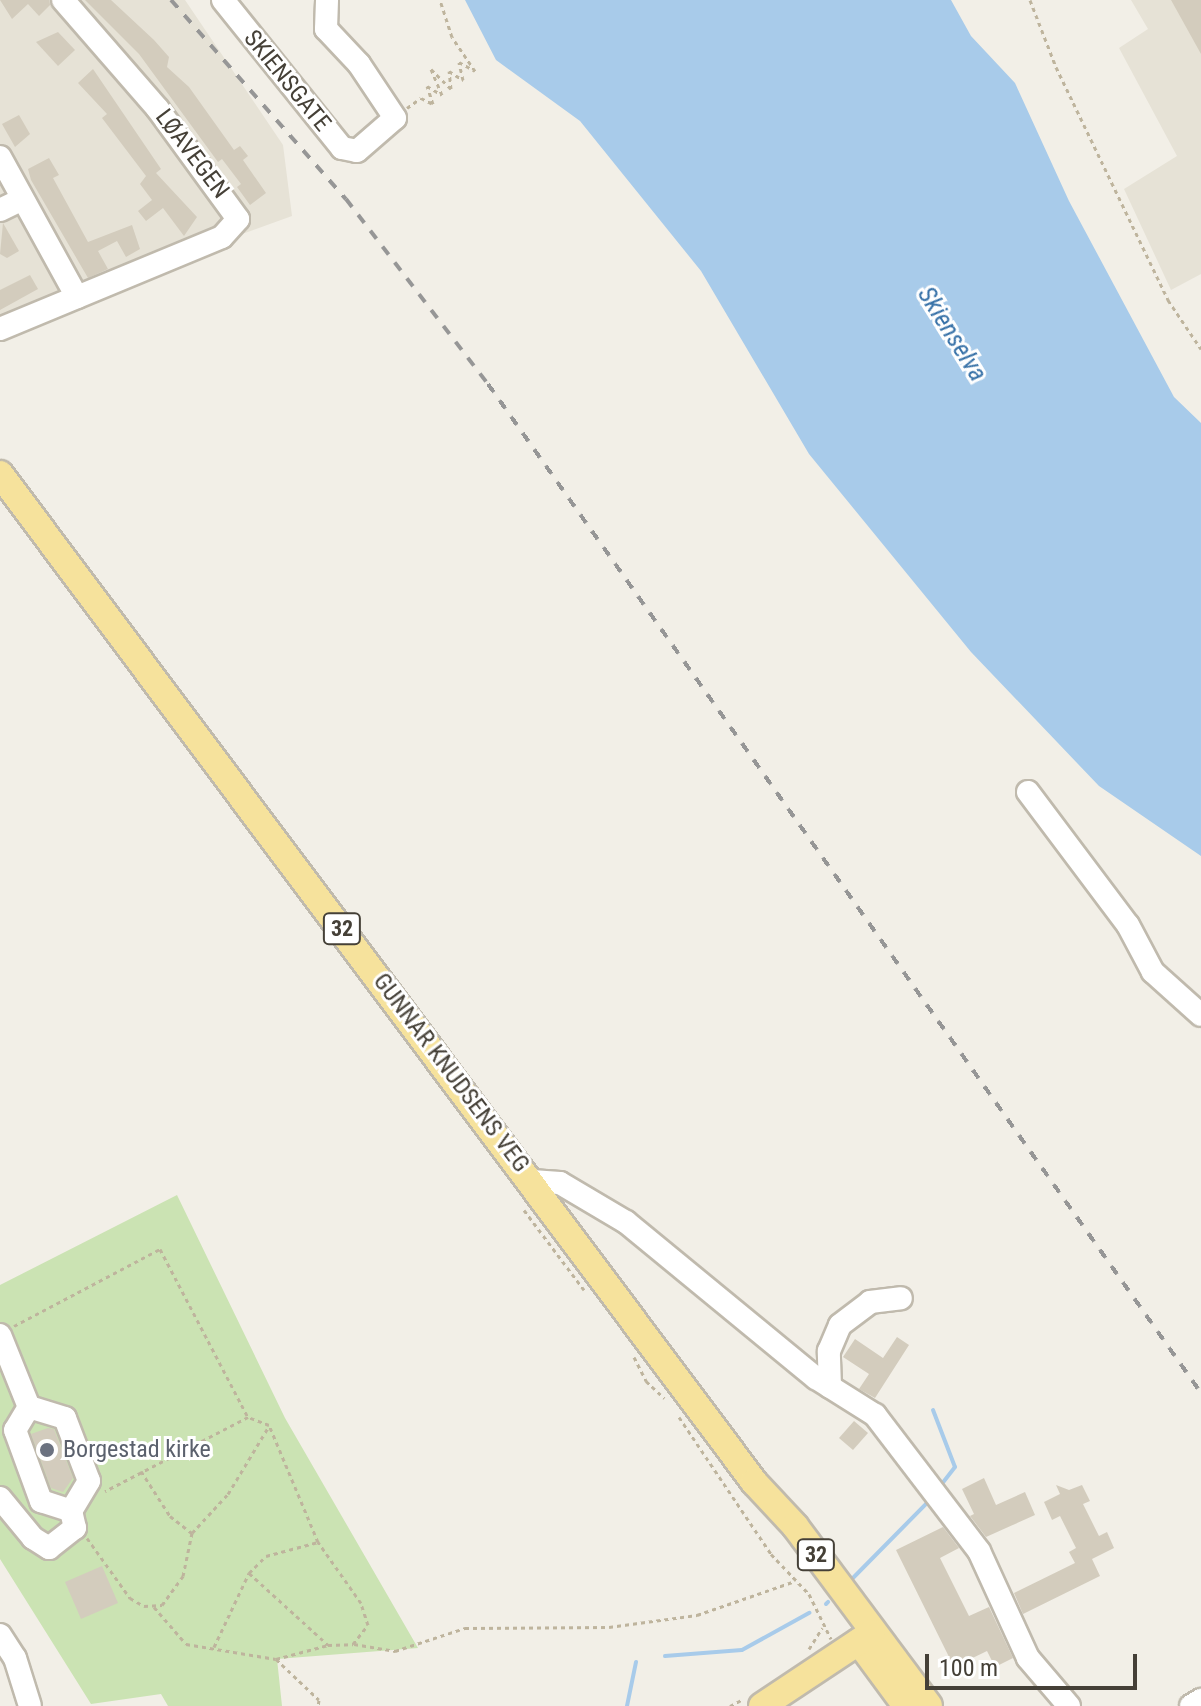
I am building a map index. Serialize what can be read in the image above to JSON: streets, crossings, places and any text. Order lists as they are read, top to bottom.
{
  "streets": {
    "main road": ["32", "GUNNAR KNUDSENS VEG"],
    "street": ["SKIENSGATE", "LØAVEGEN"]
  },
  "water": ["Skienselva"],
  "places": ["Borgestad kirke"],
  "scale_bar": "100 m"
}
